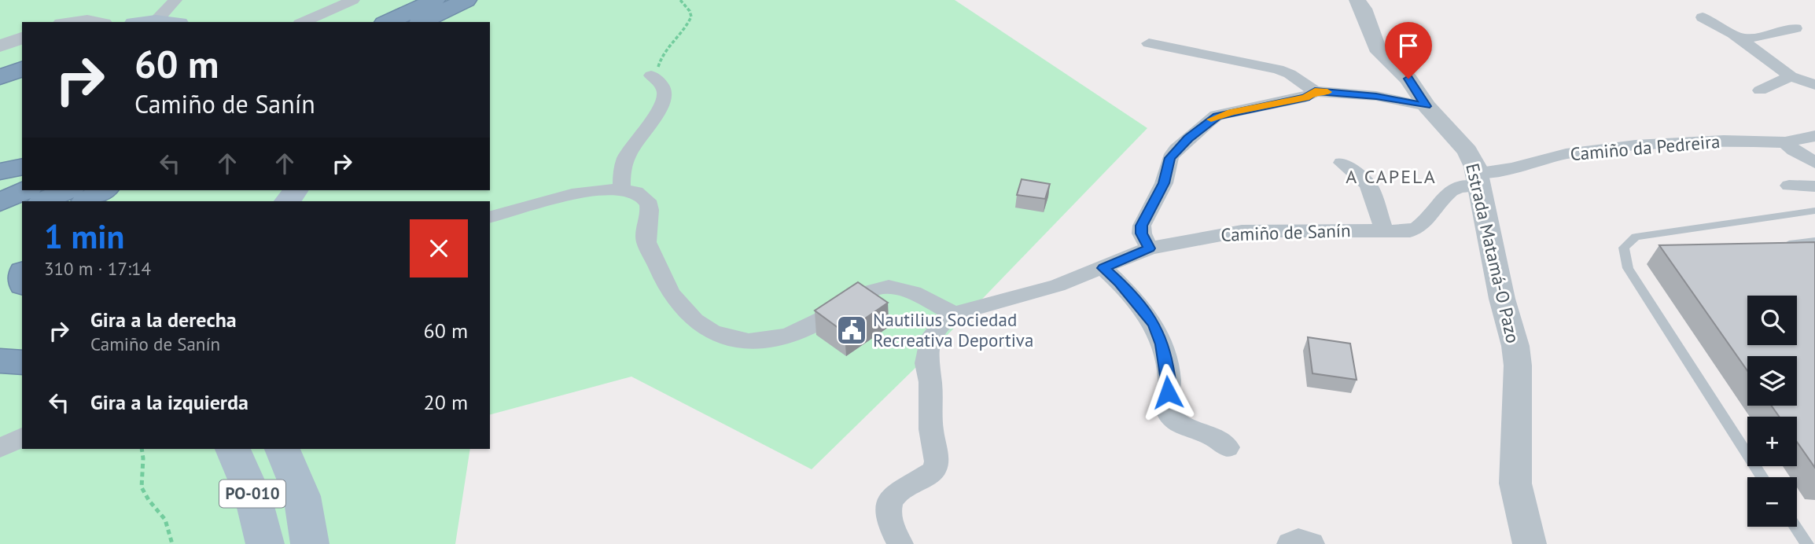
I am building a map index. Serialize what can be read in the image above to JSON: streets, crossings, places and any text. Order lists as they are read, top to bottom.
{
  "streets": {
    "main road": ["PO-010"],
    "street": ["Camiño da Pedreira", "Camiño de Sanín", "Estrada Matamá-O Pazo"]
  },
  "crossings": [
    ["Camiño da Pedreira", "Camiño de Sanín"],
    ["Camiño da Pedreira", "Estrada Matamá-O Pazo"],
    ["Camiño de Sanín", "Estrada Matamá-O Pazo"]
  ],
  "districts": ["A CAPELA"],
  "places": {
    "public building": ["Nautilius Sociedad Recreativa Deportiva"]
  },
  "page": {
    "turn": ["60 m", "Camiño de Sanín"],
    "heading": ["1 min", "310 m · 17:14"],
    "list": [
      {
        "name": "Gira a la derecha",
        "note": "Camiño de Sanín",
        "value": "60 m"
      },
      {
        "name": "Gira a la izquierda",
        "value": "20 m"
      }
    ],
    "map_buttons": ["+", "−"]
  }
}
